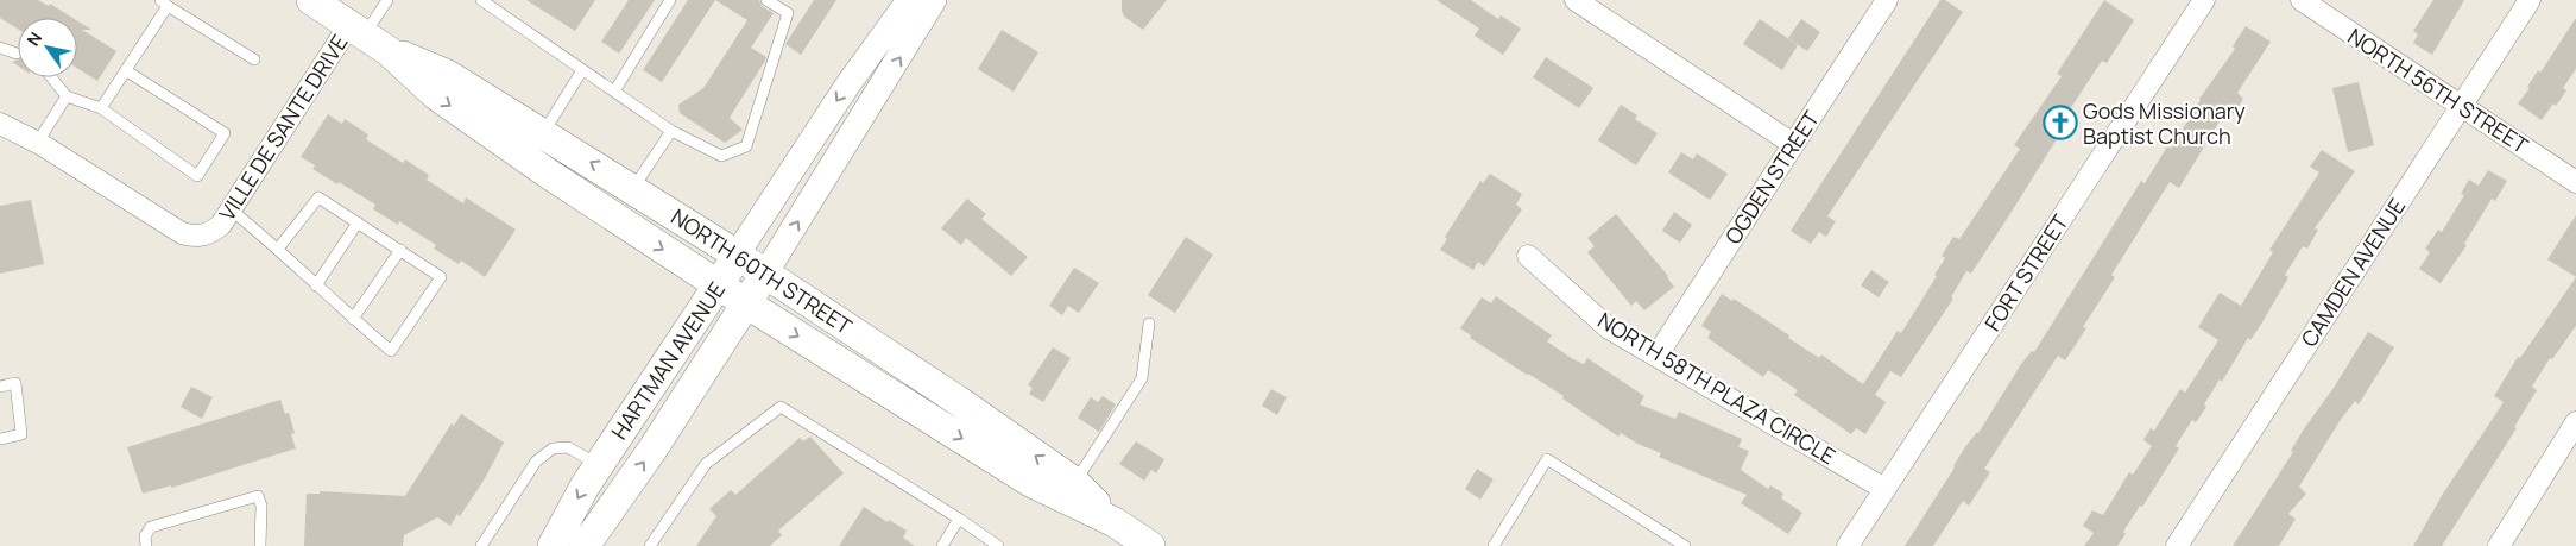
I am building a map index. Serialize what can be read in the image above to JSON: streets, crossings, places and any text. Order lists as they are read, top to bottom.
{
  "streets": {
    "main road": ["NORTH 60TH STREET", "HARTMAN AVENUE"],
    "street": [
      "NORTH 56TH STREET",
      "VILLE DE SANTE DRIVE",
      "OGDEN STREET",
      "FORT STREET",
      "CAMDEN AVENUE",
      "NORTH 58TH PLAZA CIRCLE"
    ]
  },
  "crossings": [
    ["NORTH 56TH STREET", "CAMDEN AVENUE"],
    ["VILLE DE SANTE DRIVE", "NORTH 60TH STREET"],
    ["OGDEN STREET", "NORTH 58TH PLAZA CIRCLE"],
    ["NORTH 60TH STREET", "HARTMAN AVENUE"],
    ["FORT STREET", "NORTH 58TH PLAZA CIRCLE"]
  ],
  "places": {
    "church": ["Gods Missionary Baptist Church"]
  },
  "north": "top left"
}
